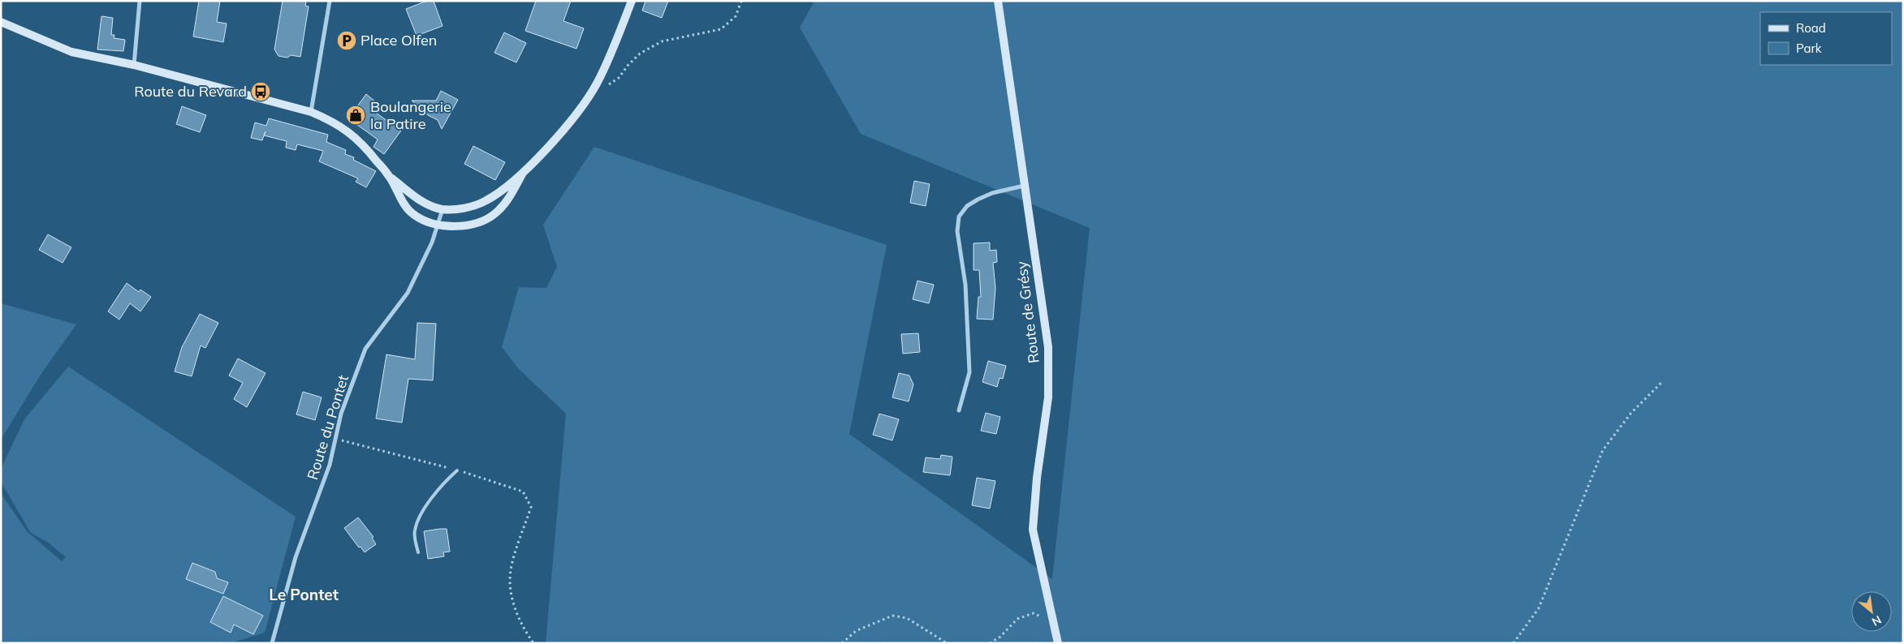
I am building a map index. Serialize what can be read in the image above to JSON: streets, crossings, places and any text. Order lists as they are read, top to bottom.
{
  "streets": {
    "main road": ["Route de Grésy"],
    "street": ["Route du Pontet"]
  },
  "districts": ["Le Pontet"],
  "places": {
    "parking": ["Place Olfen"],
    "bus stop": ["Route du Revard"],
    "shop": ["Boulangerie la Patire"]
  },
  "legend": ["Road", "Park"],
  "north": "bottom right"
}
